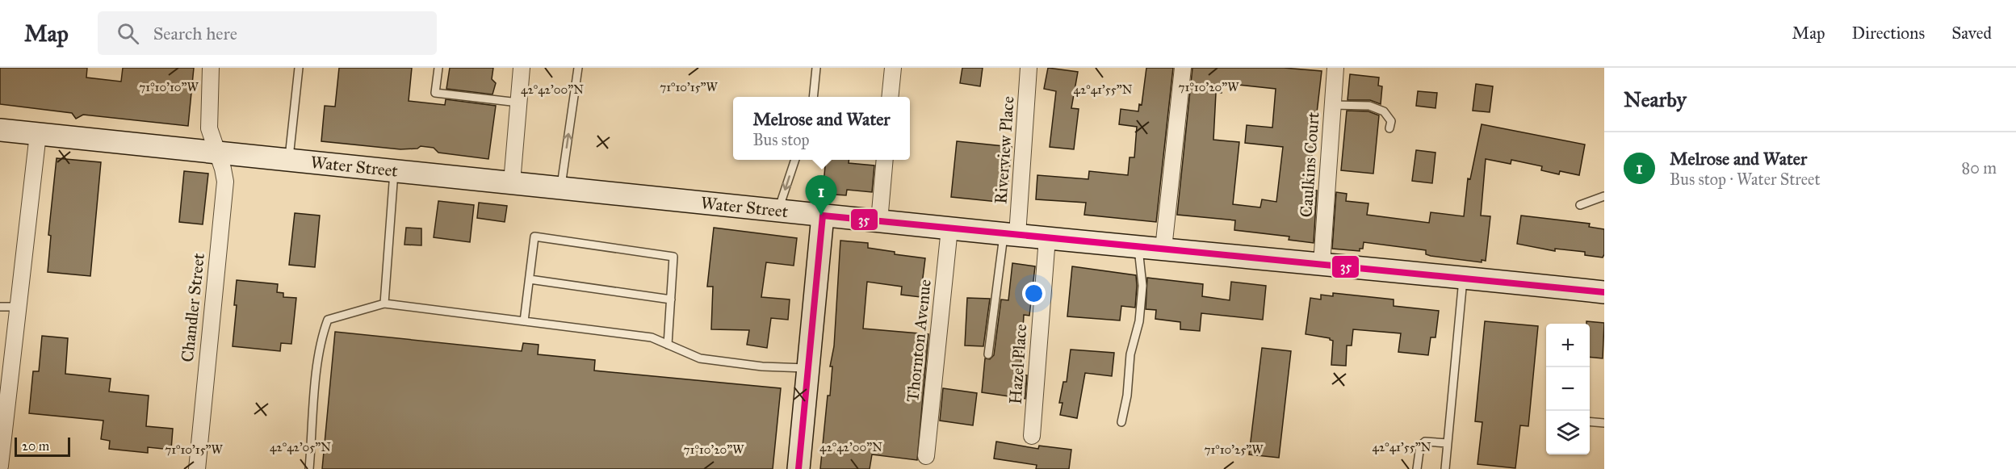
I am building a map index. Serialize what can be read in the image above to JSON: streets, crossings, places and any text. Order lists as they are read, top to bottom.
{
  "streets": {
    "main road": ["Water Street"],
    "street": [
      "Riverview Place",
      "Caulkins Court",
      "Chandler Street",
      "Thornton Avenue",
      "Hazel Place"
    ]
  },
  "crossings": [
    ["Riverview Place", "Water Street"],
    ["Caulkins Court", "Water Street"],
    ["Water Street", "Chandler Street"],
    ["Water Street", "Thornton Avenue"],
    ["Water Street", "Hazel Place"]
  ],
  "lines": ["transit line 35"],
  "scale_bar": "20 m",
  "page": {
    "header": "Map",
    "search": "Search here",
    "nav": ["Map", "Directions", "Saved"],
    "heading": "Nearby",
    "popup": ["Melrose and Water", "Bus stop"],
    "list": [
      {
        "mark": "1",
        "name": "Melrose and Water",
        "note": "Bus stop · Water Street",
        "value": "80 m"
      }
    ],
    "pins": "1",
    "map_buttons": ["+", "−"],
    "scale": "20 m"
  },
  "coordinates": [
    "71°10'10\"W",
    "71°10'15\"W",
    "71°10'20\"W",
    "42°42'00\"N",
    "42°41'55\"N",
    "42°42'05\"N",
    "71°10'25\"W"
  ]
}
